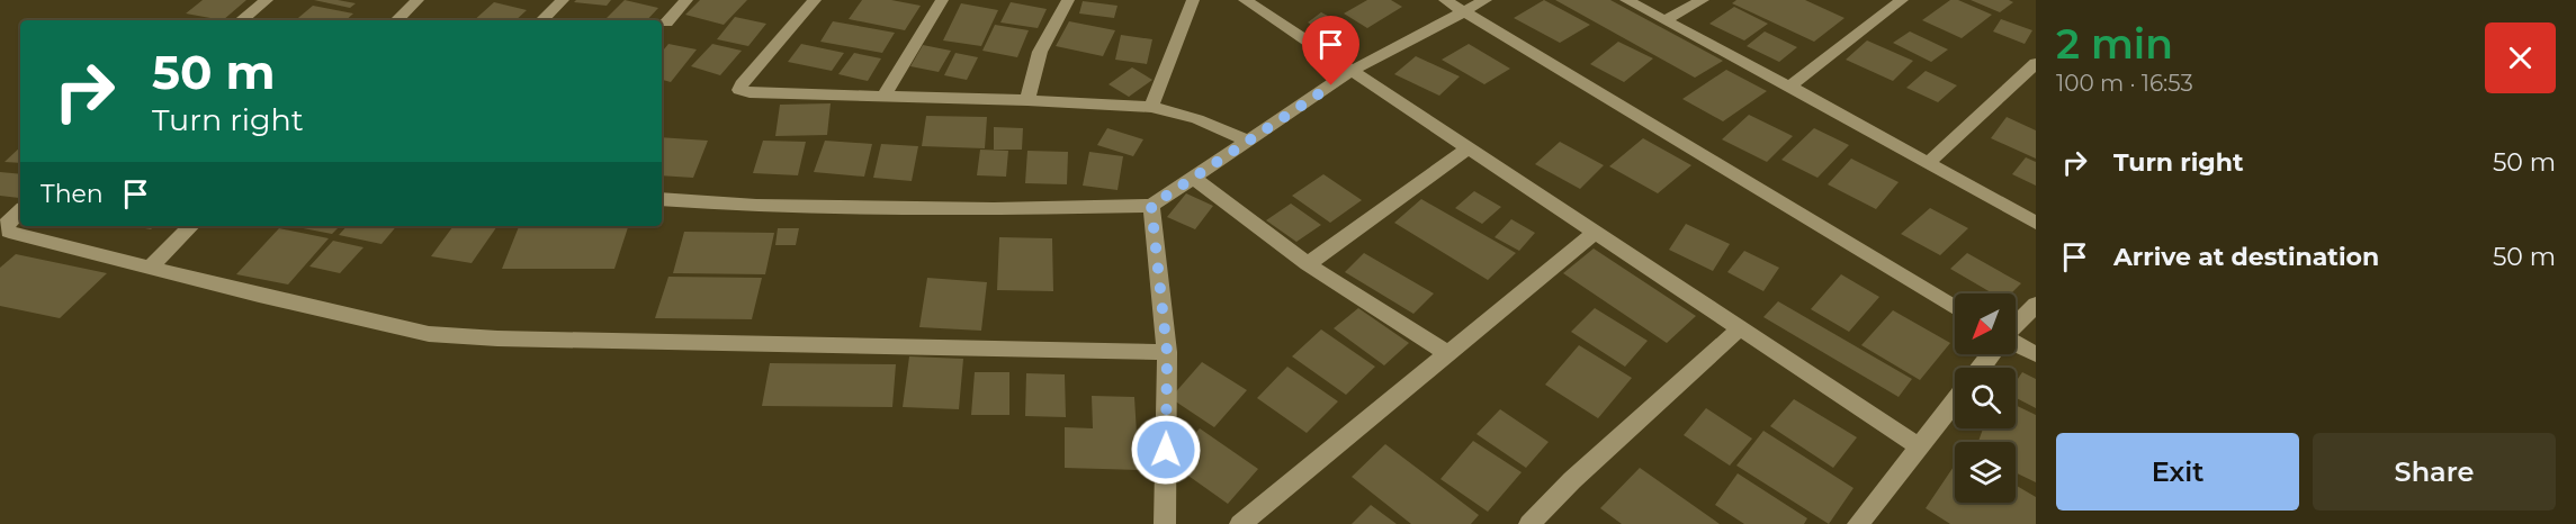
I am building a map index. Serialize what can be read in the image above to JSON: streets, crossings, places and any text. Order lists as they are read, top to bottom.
{
  "north": "bottom left",
  "page": {
    "heading": ["2 min", "100 m · 16:53"],
    "turn": ["50 m", "Turn right"],
    "list": [
      {
        "name": "Turn right",
        "value": "50 m"
      },
      {
        "name": "Arrive at destination",
        "value": "50 m"
      }
    ],
    "then": "Then",
    "buttons": ["Exit", "Share"]
  }
}
